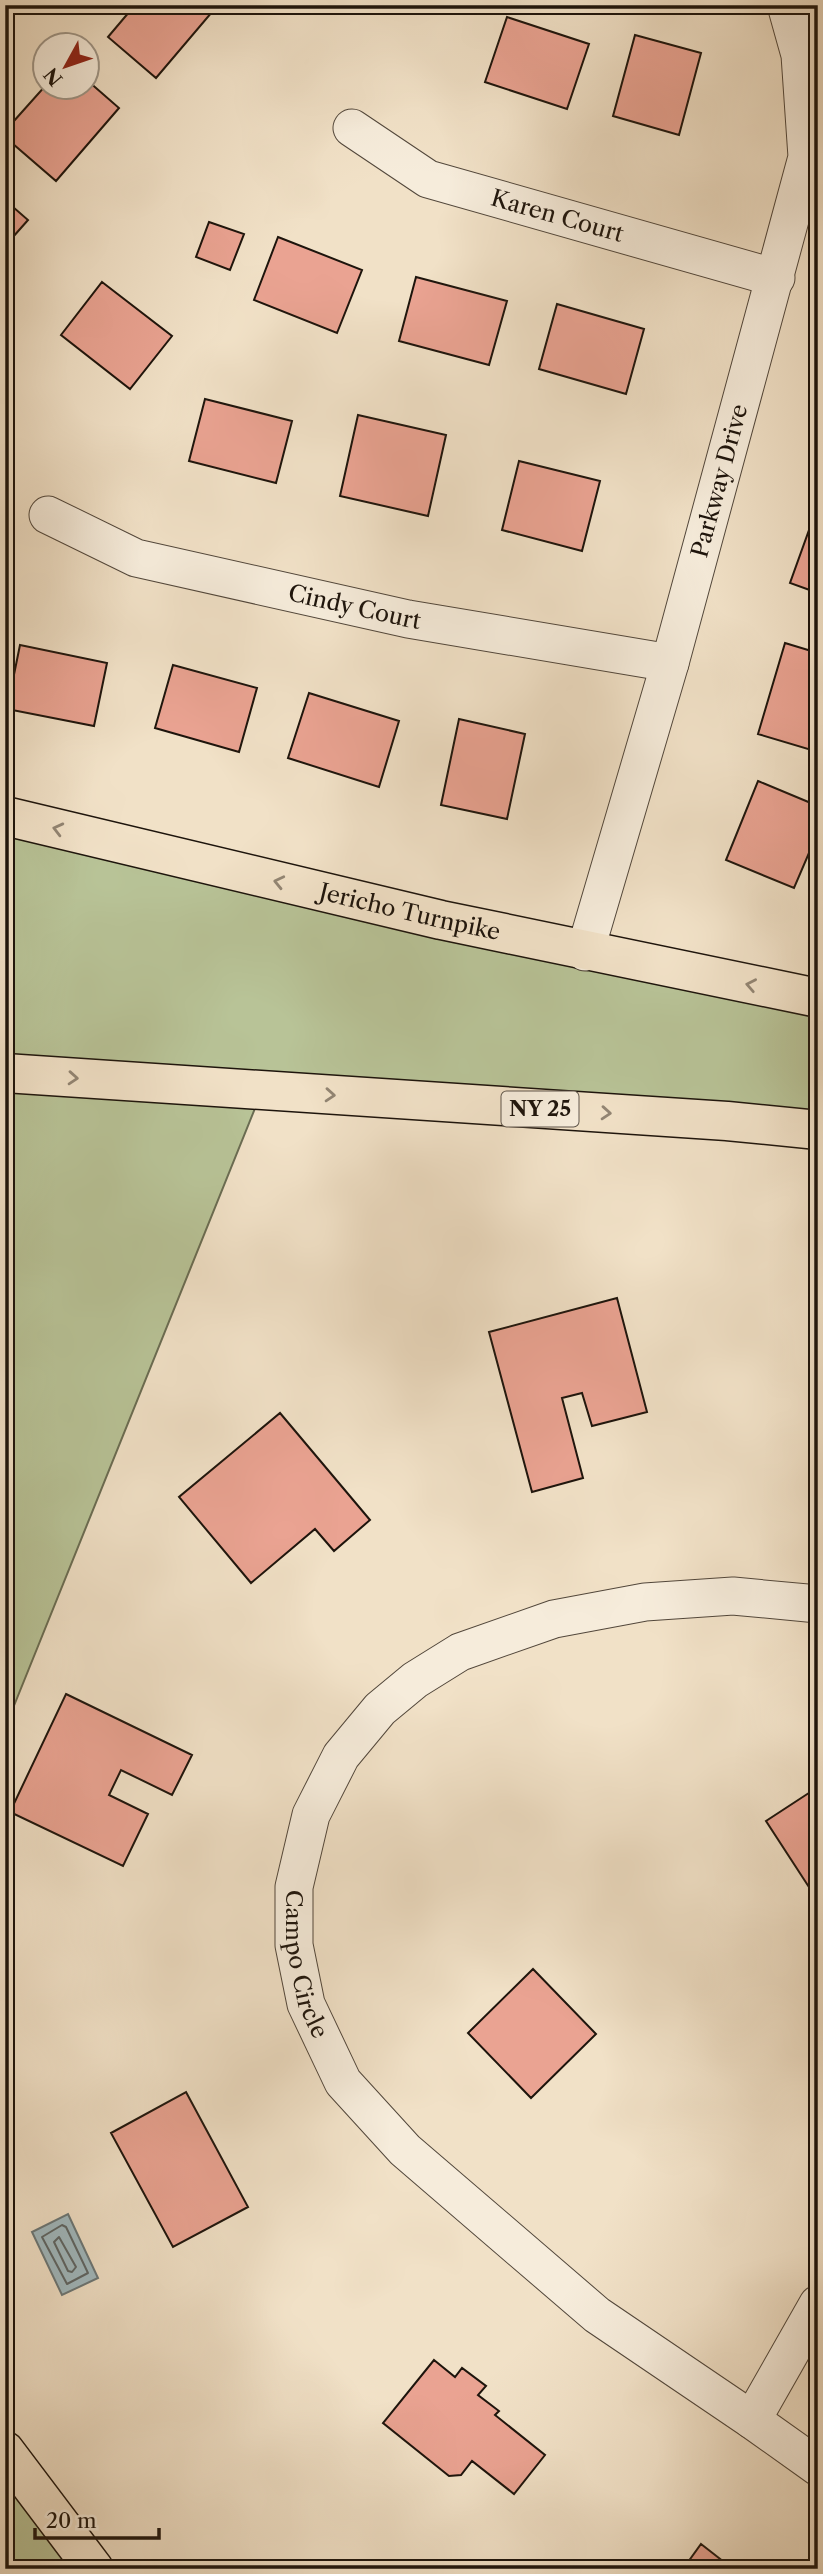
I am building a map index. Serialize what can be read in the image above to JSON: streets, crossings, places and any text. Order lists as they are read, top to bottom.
{
  "streets": {
    "main road": ["Jericho Turnpike", "NY 25"],
    "street": [
      "Karen Court",
      "Parkway Drive",
      "Cindy Court",
      "Campo Circle"
    ]
  },
  "crossings": [
    ["Karen Court", "Parkway Drive"],
    ["Parkway Drive", "Cindy Court"],
    ["Parkway Drive", "Jericho Turnpike"]
  ],
  "scale_bar": "20 m",
  "north": "bottom left"
}
